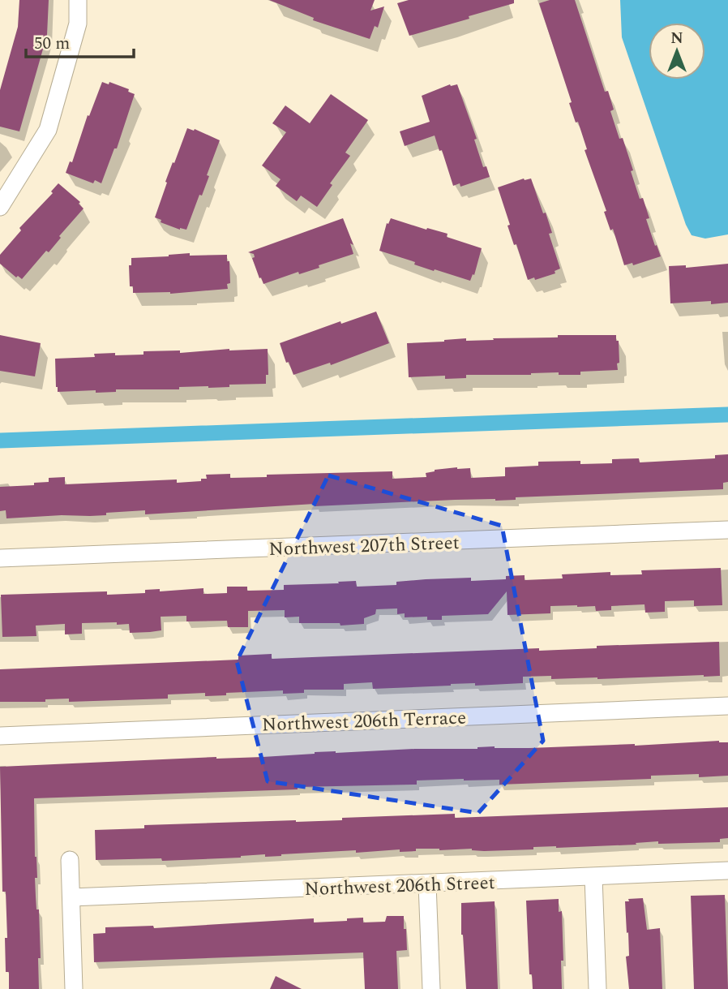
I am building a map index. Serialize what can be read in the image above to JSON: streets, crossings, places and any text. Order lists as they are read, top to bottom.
{
  "streets": {
    "street": ["Northwest 207th Street", "Northwest 206th Terrace", "Northwest 206th Street"]
  },
  "scale_bar": "50 m",
  "north": "top"
}
